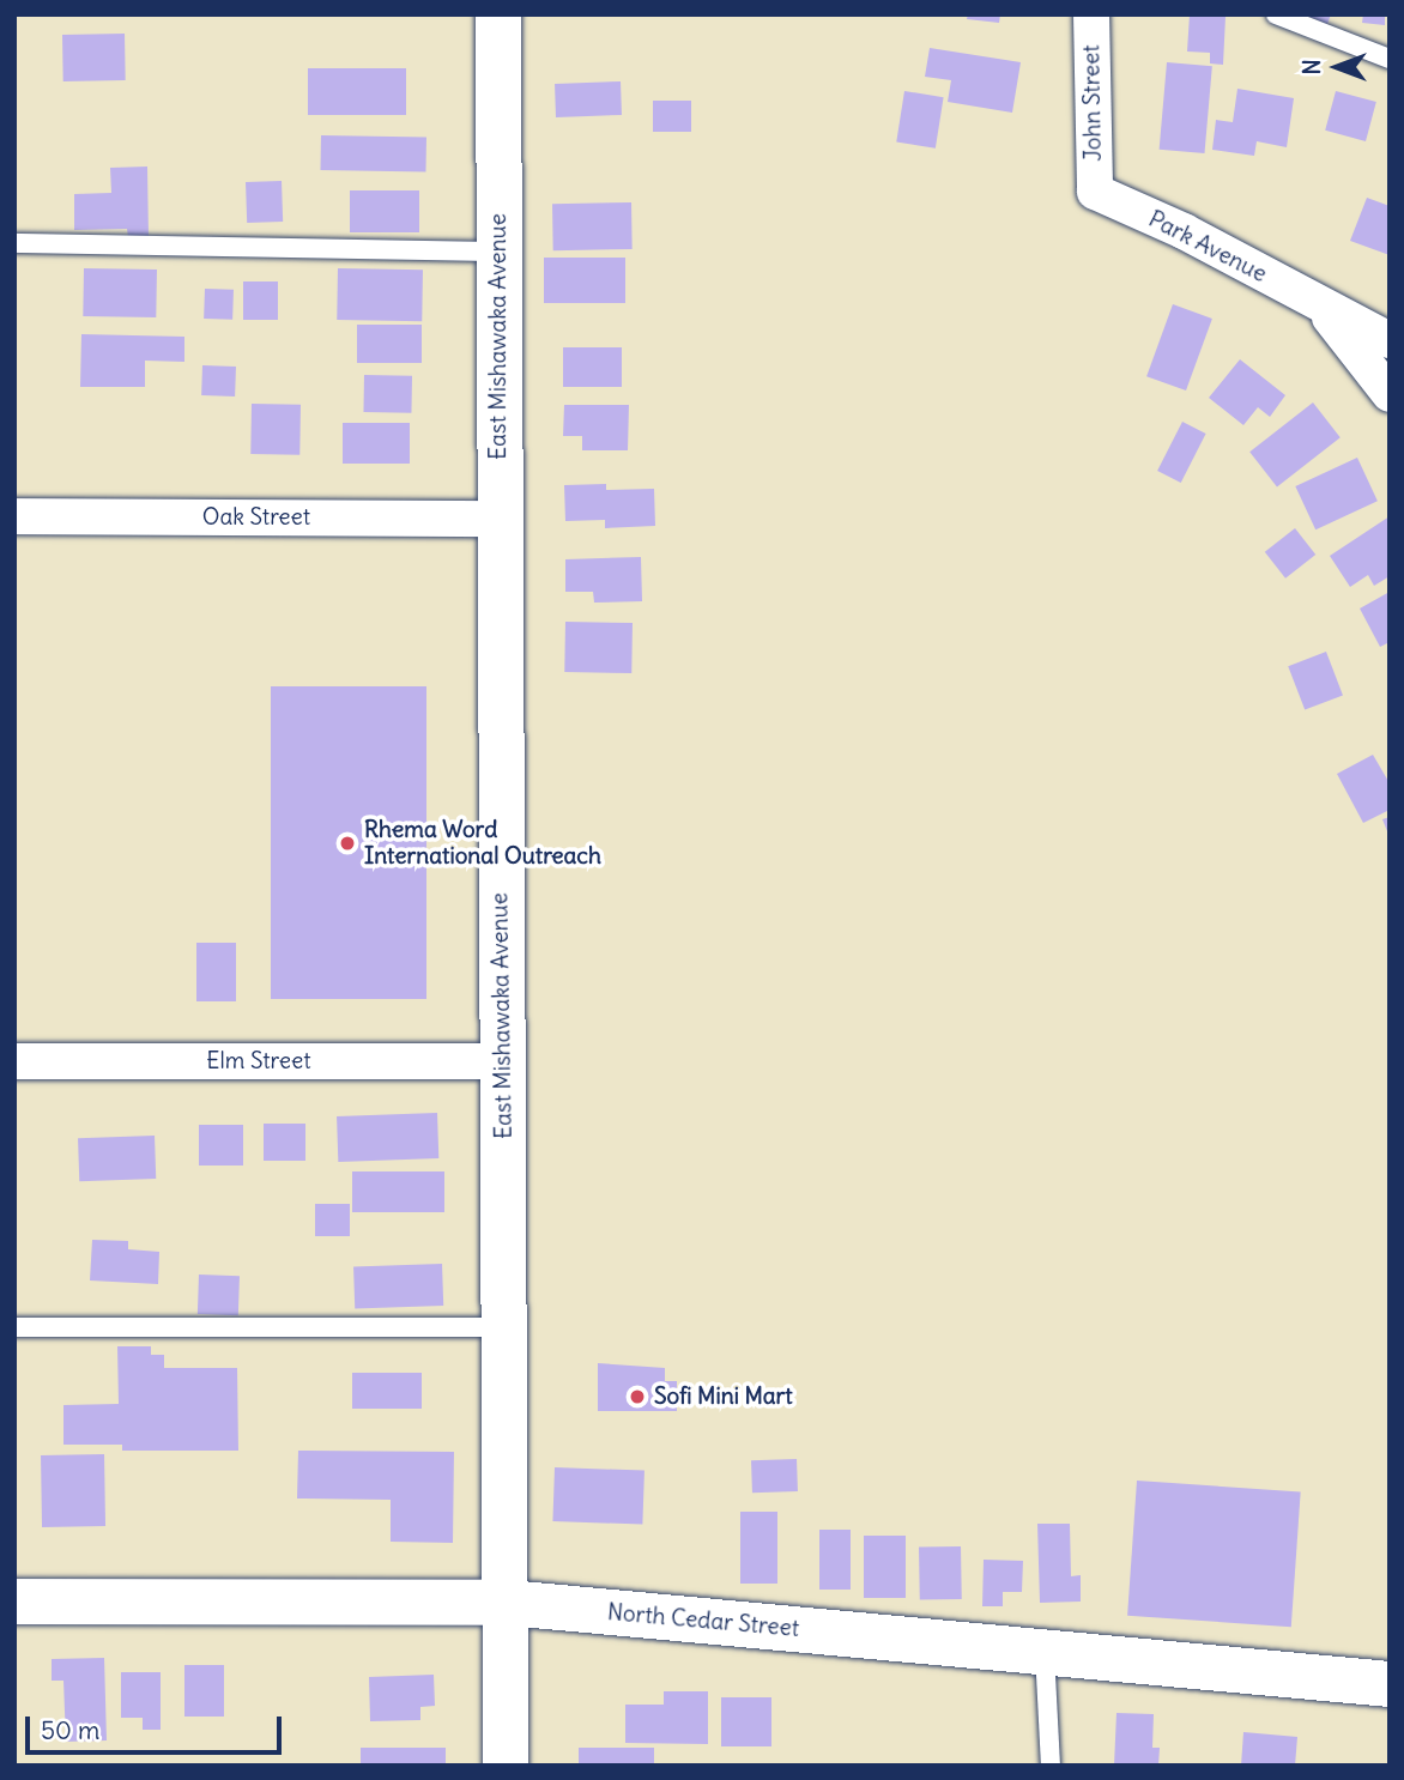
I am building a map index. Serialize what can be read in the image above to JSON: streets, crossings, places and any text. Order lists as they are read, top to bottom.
{
  "streets": {
    "street": [
      "John Street",
      "Park Avenue",
      "East Mishawaka Avenue",
      "Oak Street",
      "Elm Street",
      "North Cedar Street"
    ]
  },
  "crossings": [
    ["John Street", "Park Avenue"],
    ["East Mishawaka Avenue", "Oak Street"],
    ["East Mishawaka Avenue", "Elm Street"],
    ["East Mishawaka Avenue", "North Cedar Street"]
  ],
  "places": ["Rhema Word International Outreach", "Sofi Mini Mart"],
  "scale_bar": "50 m",
  "north": "left"
}
